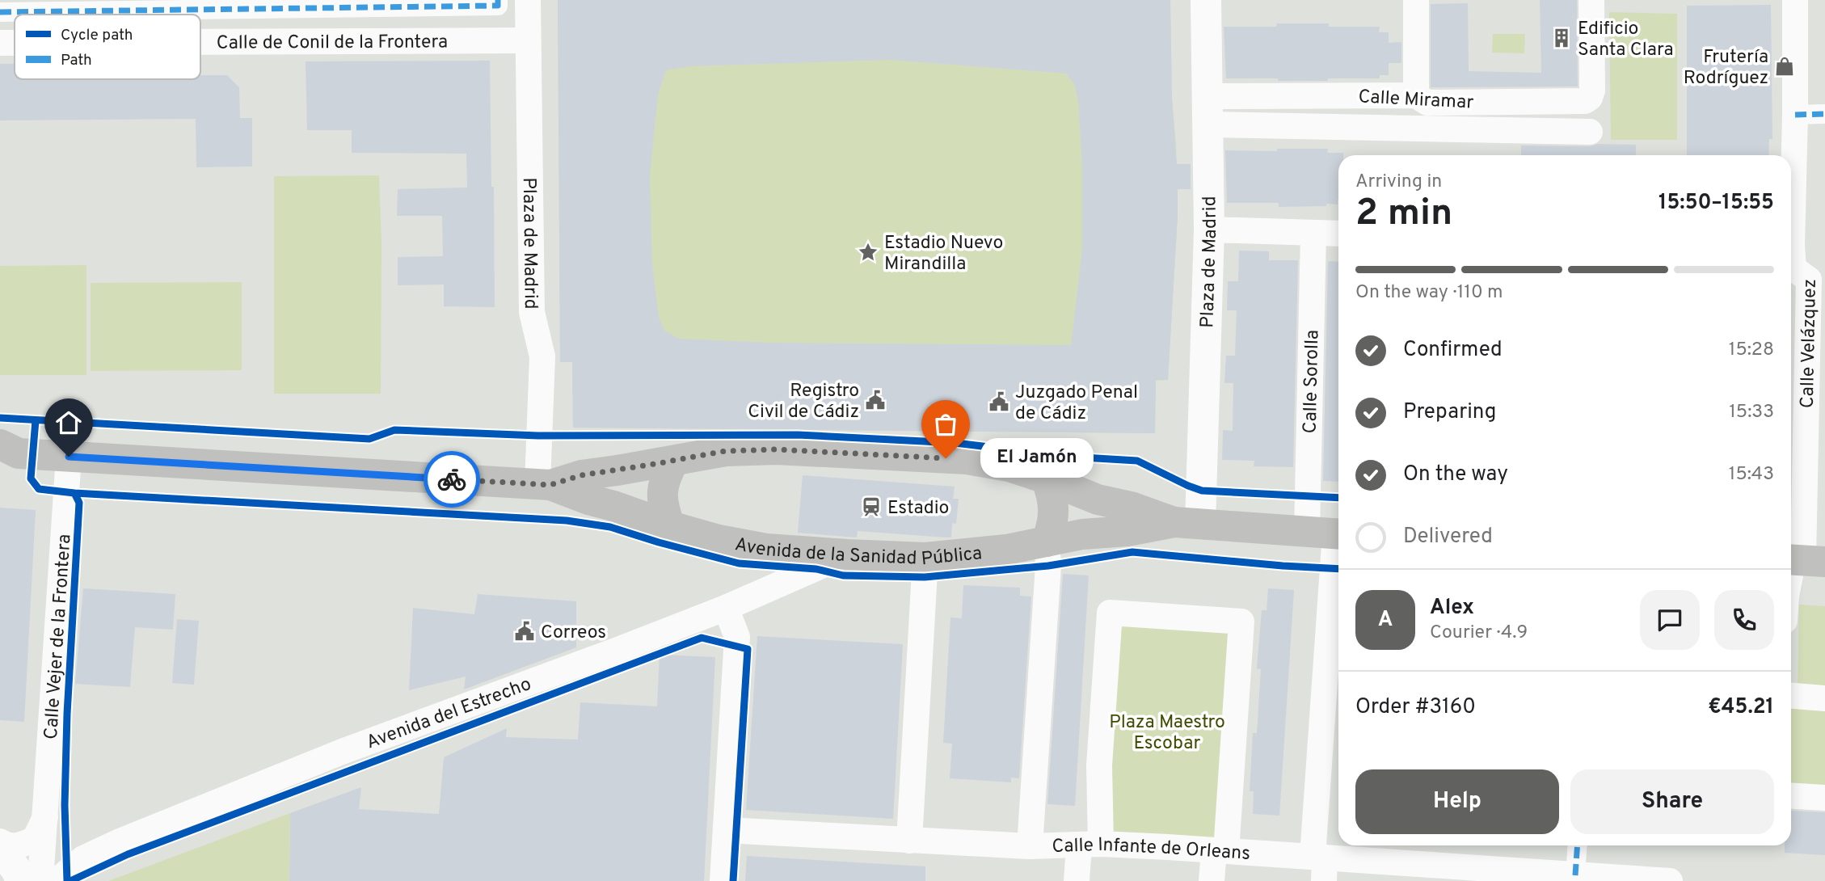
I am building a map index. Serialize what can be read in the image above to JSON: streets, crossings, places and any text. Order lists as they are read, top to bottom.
{
  "streets": {
    "main road": ["Avenida de la Sanidad Pública"],
    "street": [
      "Calle de Conil de la Frontera",
      "Calle Miramar",
      "Plaza de Madrid",
      "Calle Velázquez",
      "Calle Sorolla",
      "Calle Vejer de la Frontera",
      "Avenida del Estrecho",
      "Calle Infante de Orleans"
    ]
  },
  "crossings": [
    ["Calle de Conil de la Frontera", "Plaza de Madrid"],
    ["Calle Miramar", "Plaza de Madrid"],
    ["Plaza de Madrid", "Avenida de la Sanidad Pública"],
    ["Calle Sorolla", "Avenida de la Sanidad Pública"],
    ["Calle Sorolla", "Calle Infante de Orleans"],
    ["Avenida de la Sanidad Pública", "Calle Vejer de la Frontera"],
    ["Avenida de la Sanidad Pública", "Avenida del Estrecho"]
  ],
  "parks": ["Plaza Maestro Escobar"],
  "places": {
    "building": ["Edificio Santa Clara"],
    "shop": ["Frutería Rodríguez"],
    "place": ["Estadio Nuevo Mirandilla"],
    "public building": ["Registro Civil de Cádiz", "Juzgado Penal de Cádiz", "Correos"],
    "other": ["El Jamón"],
    "station": ["Estadio"]
  },
  "legend": ["Cycle path", "Path"],
  "page": {
    "heading": ["2 min", "Arriving in", "15:50–15:55"],
    "panel": [
      "Alex",
      "Courier · 4.9",
      "Order #3160",
      "€45.21"
    ],
    "bar": "On the way · 110 m",
    "list": [
      ["Confirmed", "15:28"],
      ["Preparing", "15:33"],
      ["On the way", "15:43"],
      "Delivered"
    ],
    "bubble": "El Jamón",
    "round": "A",
    "buttons": ["Help", "Share"]
  }
}
